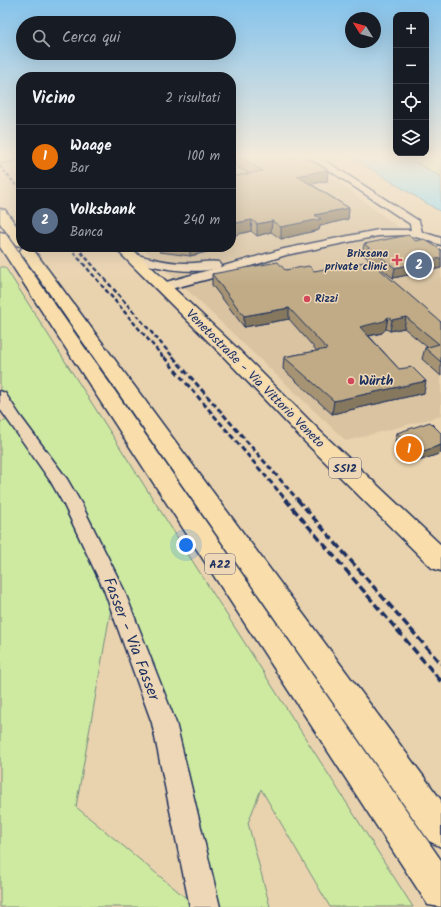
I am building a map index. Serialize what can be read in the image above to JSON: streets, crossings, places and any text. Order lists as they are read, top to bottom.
{
  "streets": {
    "main road": ["Venetostraße - Via Vittorio Veneto", "SS12", "A22"],
    "street": ["Fasser - Via Fasser"]
  },
  "places": {
    "health": ["Brixsana private clinic"],
    "other": ["Rizzi", "Würth"]
  },
  "north": "top left",
  "page": {
    "map_buttons": ["+", "−"],
    "search": "Cerca qui",
    "heading": ["Vicino", "2 risultati"],
    "list": [
      {
        "mark": "1",
        "name": "Waage",
        "note": "Bar",
        "value": "100 m"
      },
      {
        "mark": "2",
        "name": "Volksbank",
        "note": "Banca",
        "value": "240 m"
      }
    ],
    "pins": ["2", "1"]
  }
}
